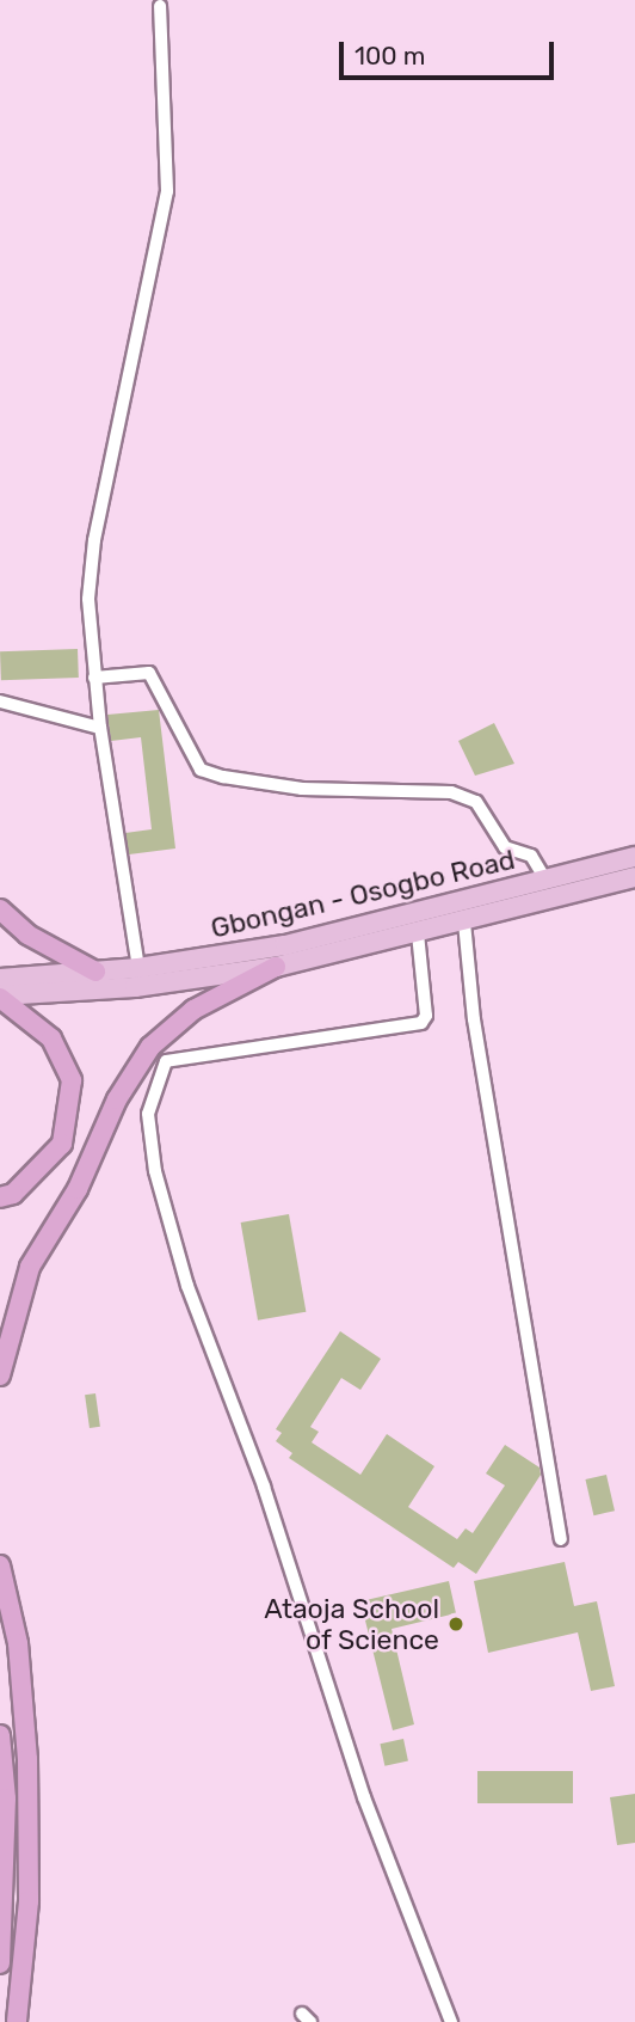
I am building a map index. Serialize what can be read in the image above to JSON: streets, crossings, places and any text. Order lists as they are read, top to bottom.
{
  "streets": {
    "main road": ["Gbongan - Osogbo Road"]
  },
  "places": ["Ataoja School of Science"],
  "scale_bar": "100 m"
}
